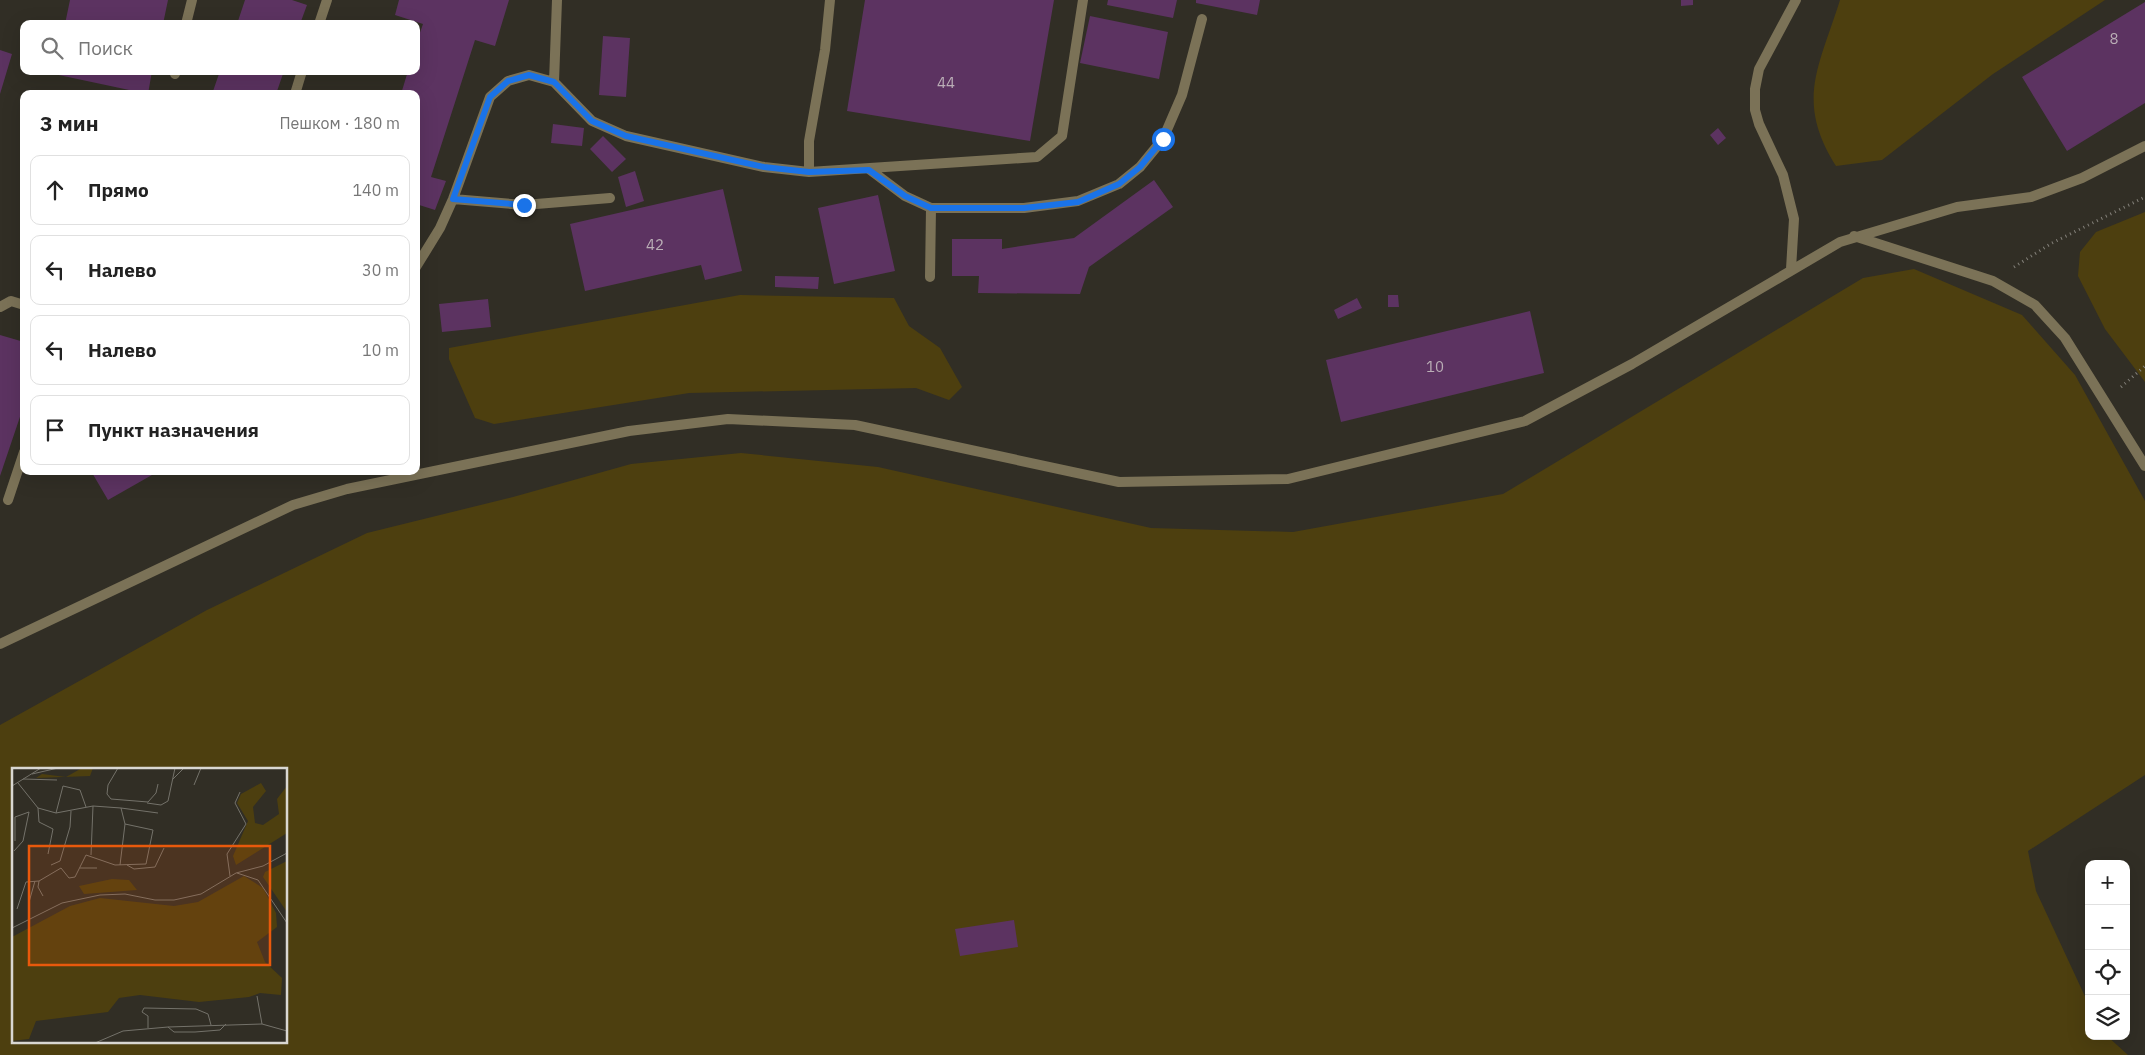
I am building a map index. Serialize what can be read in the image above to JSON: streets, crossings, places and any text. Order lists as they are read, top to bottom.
{
  "house_numbers": [
    "8",
    "44",
    "42",
    "10"
  ],
  "page": {
    "search": "Поиск",
    "heading": ["3 мин", "Пешком · 180 m"],
    "list": [
      ["Прямо", "140 m"],
      ["Налево", "30 m"],
      ["Налево", "10 m"],
      "Пункт назначения"
    ],
    "map_buttons": ["+", "−"]
  }
}
